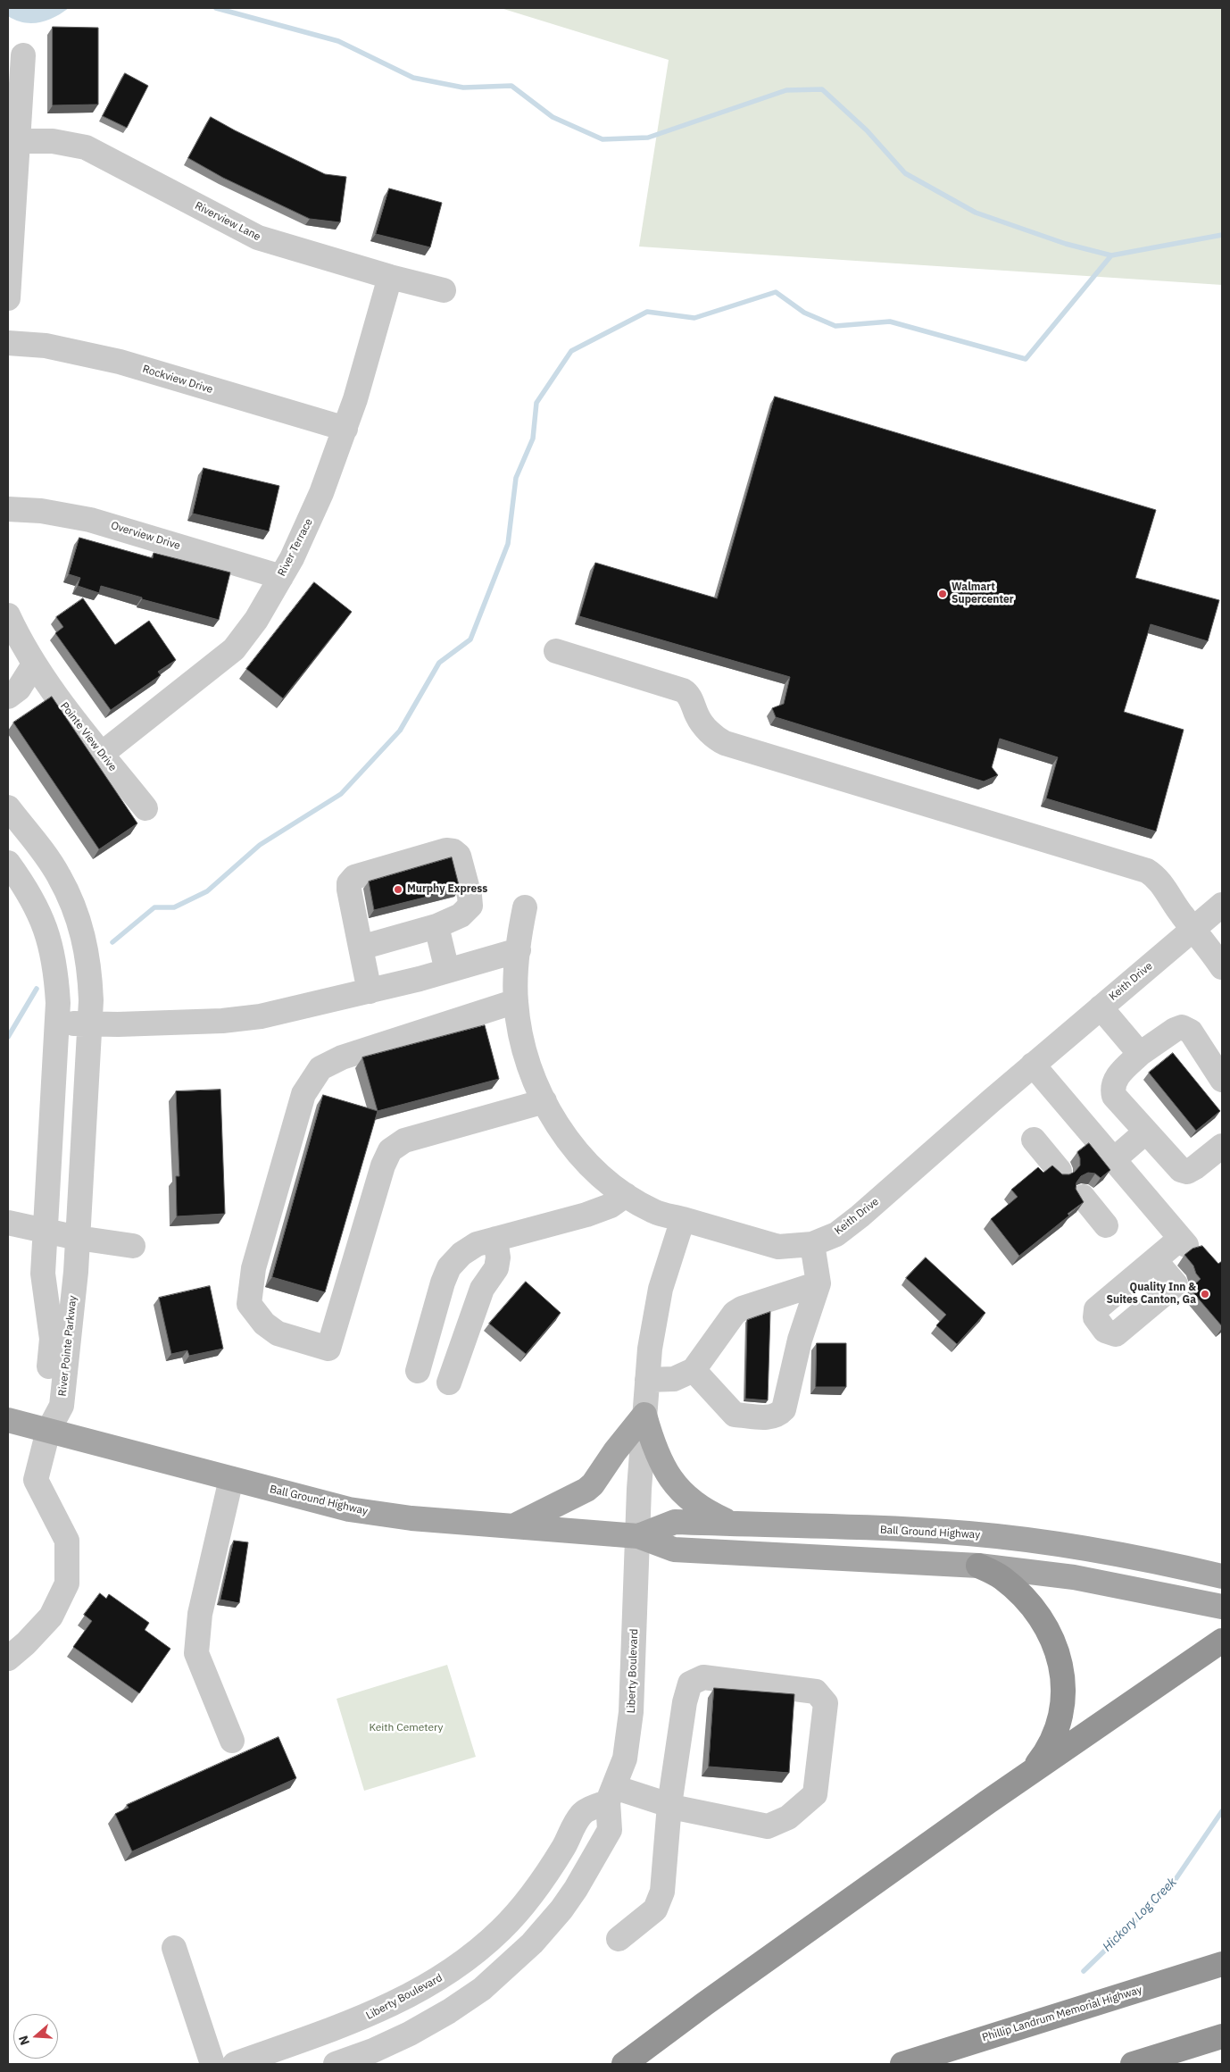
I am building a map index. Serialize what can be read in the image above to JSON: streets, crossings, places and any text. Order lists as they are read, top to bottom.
{
  "streets": {
    "highway": ["Phillip Landrum Memorial Highway"],
    "main road": ["Ball Ground Highway"],
    "street": [
      "Riverview Lane",
      "Rockview Drive",
      "Overview Drive",
      "River Terrace",
      "Pointe View Drive",
      "Keith Drive",
      "River Pointe Parkway",
      "Liberty Boulevard"
    ]
  },
  "crossings": [
    ["Riverview Lane", "River Terrace"],
    ["Rockview Drive", "River Terrace"],
    ["Overview Drive", "River Terrace"],
    ["River Terrace", "Pointe View Drive"],
    ["River Pointe Parkway", "Ball Ground Highway"],
    ["Ball Ground Highway", "Liberty Boulevard"]
  ],
  "water": ["Hickory Log Creek"],
  "parks": ["Keith Cemetery"],
  "places": ["Walmart Supercenter", "Murphy Express", "Quality Inn & Suites Canton, Ga"],
  "north": "left"
}
